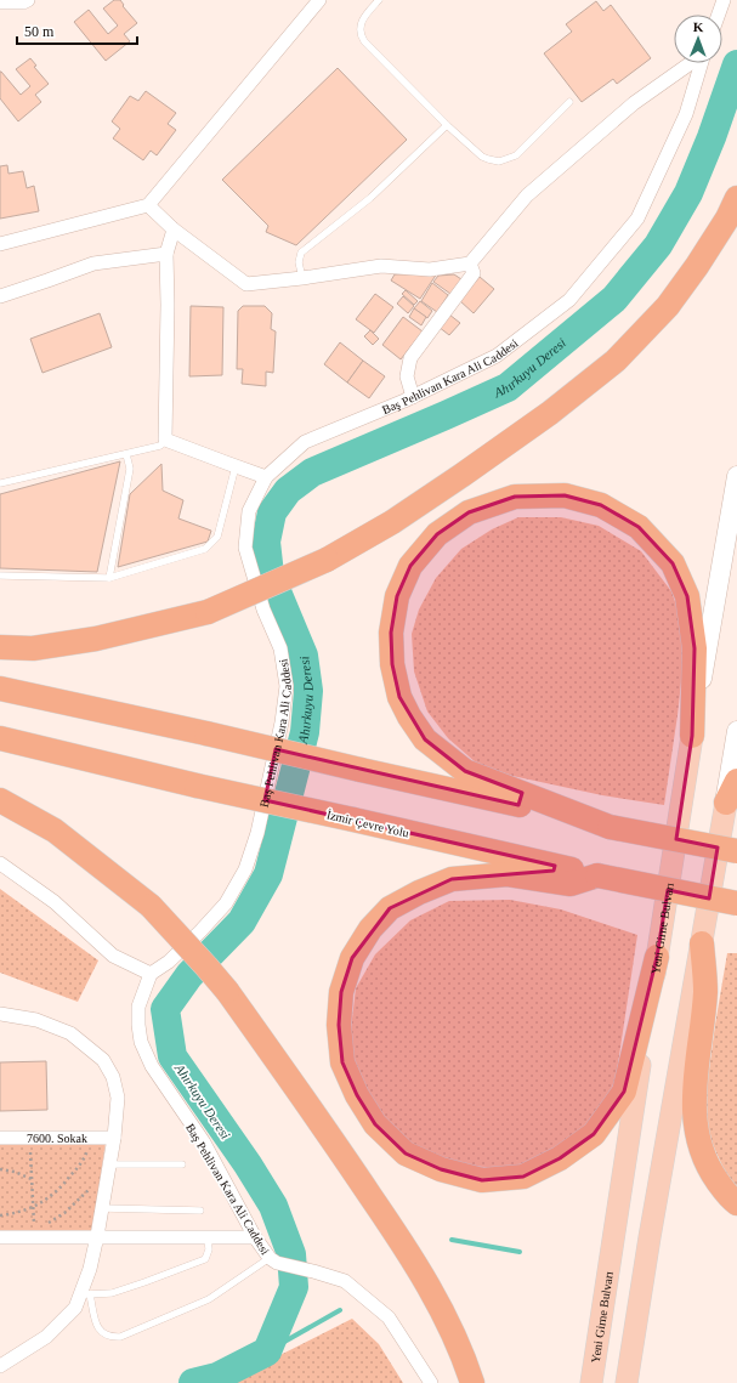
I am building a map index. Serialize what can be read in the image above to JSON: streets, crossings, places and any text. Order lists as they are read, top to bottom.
{
  "streets": {
    "highway": ["İzmir Çevre Yolu"],
    "main road": ["Yeni Girne Bulvarı"],
    "street": ["Baş Pehlivan Kara Ali Caddesi", "7600. Sokak"]
  },
  "water": ["Ahırkuyu Deresi"],
  "scale_bar": "50 m",
  "north": "top"
}
